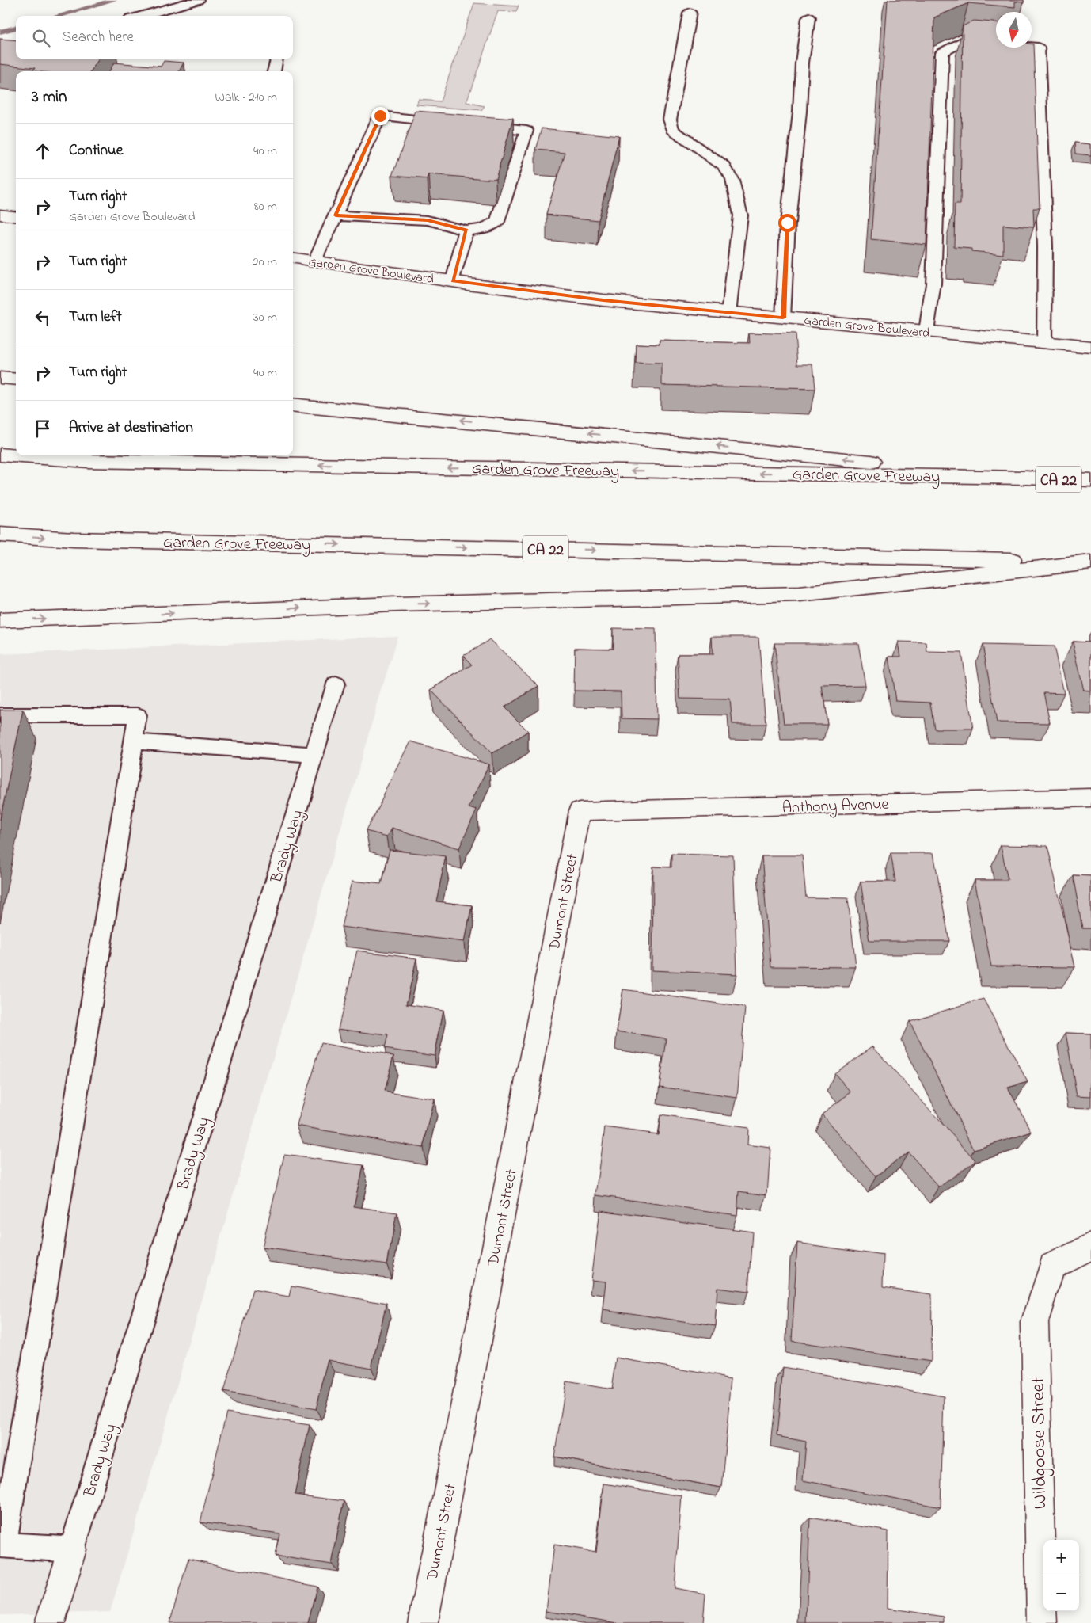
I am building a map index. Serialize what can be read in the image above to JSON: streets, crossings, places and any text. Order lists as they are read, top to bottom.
{
  "streets": {
    "main road": [
      "Garden Grove Boulevard",
      "Garden Grove Freeway",
      "CA 22",
      "Anthony Avenue",
      "Brady Way",
      "Dumont Street",
      "Wildgoose Street"
    ]
  },
  "crossings": [
    ["Anthony Avenue", "Dumont Street"]
  ],
  "north": "bottom",
  "page": {
    "search": "Search here",
    "heading": ["3 min", "Walk · 210 m"],
    "list": [
      ["Continue", "40 m"],
      ["Turn right", "Garden Grove Boulevard", "80 m"],
      ["Turn right", "20 m"],
      ["Turn left", "30 m"],
      ["Turn right", "40 m"],
      "Arrive at destination"
    ],
    "map_buttons": ["+", "−"]
  }
}
